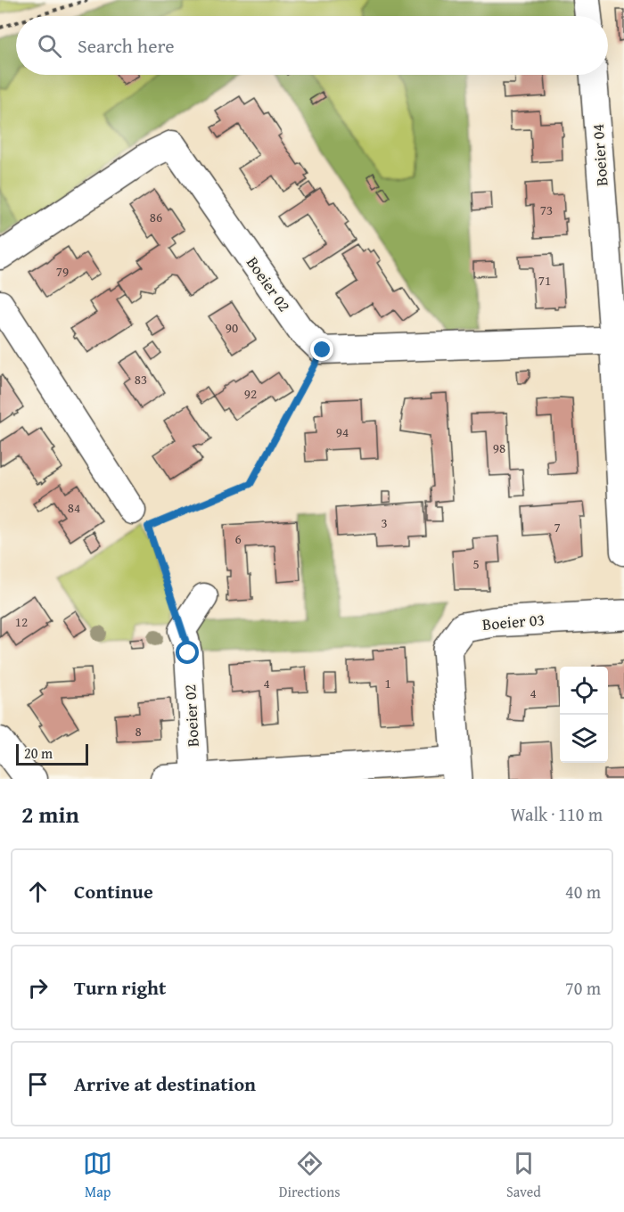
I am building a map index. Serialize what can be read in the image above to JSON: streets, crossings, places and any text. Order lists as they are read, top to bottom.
{
  "streets": {
    "street": ["Boeier 04", "Boeier 02", "Boeier 03"]
  },
  "house_numbers": [
    "73",
    "86",
    "79",
    "71",
    "90",
    "83",
    "92",
    "94",
    "98",
    "84",
    "3",
    "7",
    "6",
    "5",
    "12",
    "4",
    "1",
    "4",
    "8"
  ],
  "scale_bar": "20 m",
  "page": {
    "search": "Search here",
    "scale": "20 m",
    "heading": ["2 min", "Walk · 110 m"],
    "list": [
      ["Continue", "40 m"],
      ["Turn right", "70 m"],
      "Arrive at destination"
    ],
    "nav": ["Map", "Directions", "Saved"]
  }
}
